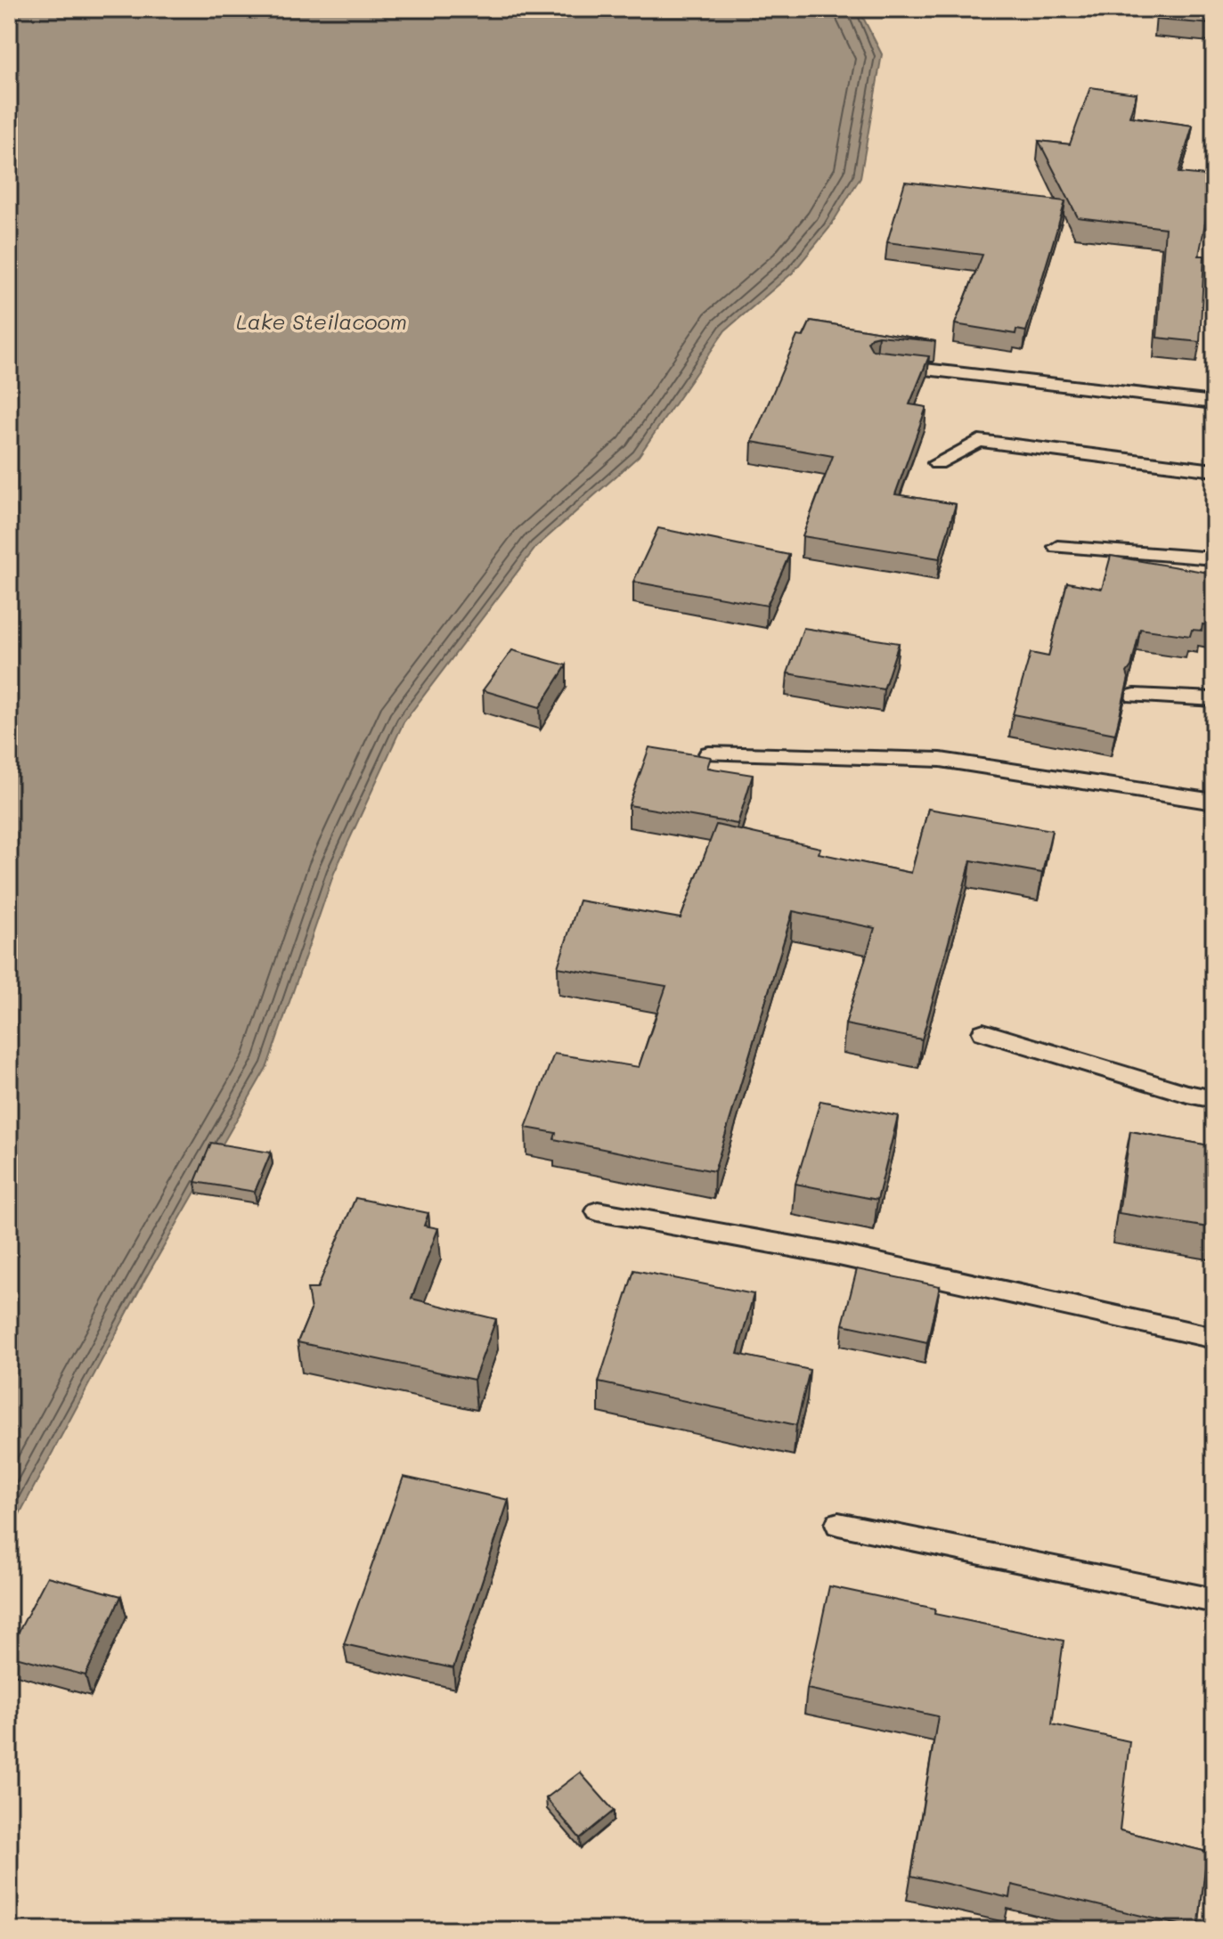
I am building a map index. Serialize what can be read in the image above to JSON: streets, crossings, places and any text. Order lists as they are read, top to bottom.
{
  "water": ["Lake Steilacoom"]
}
